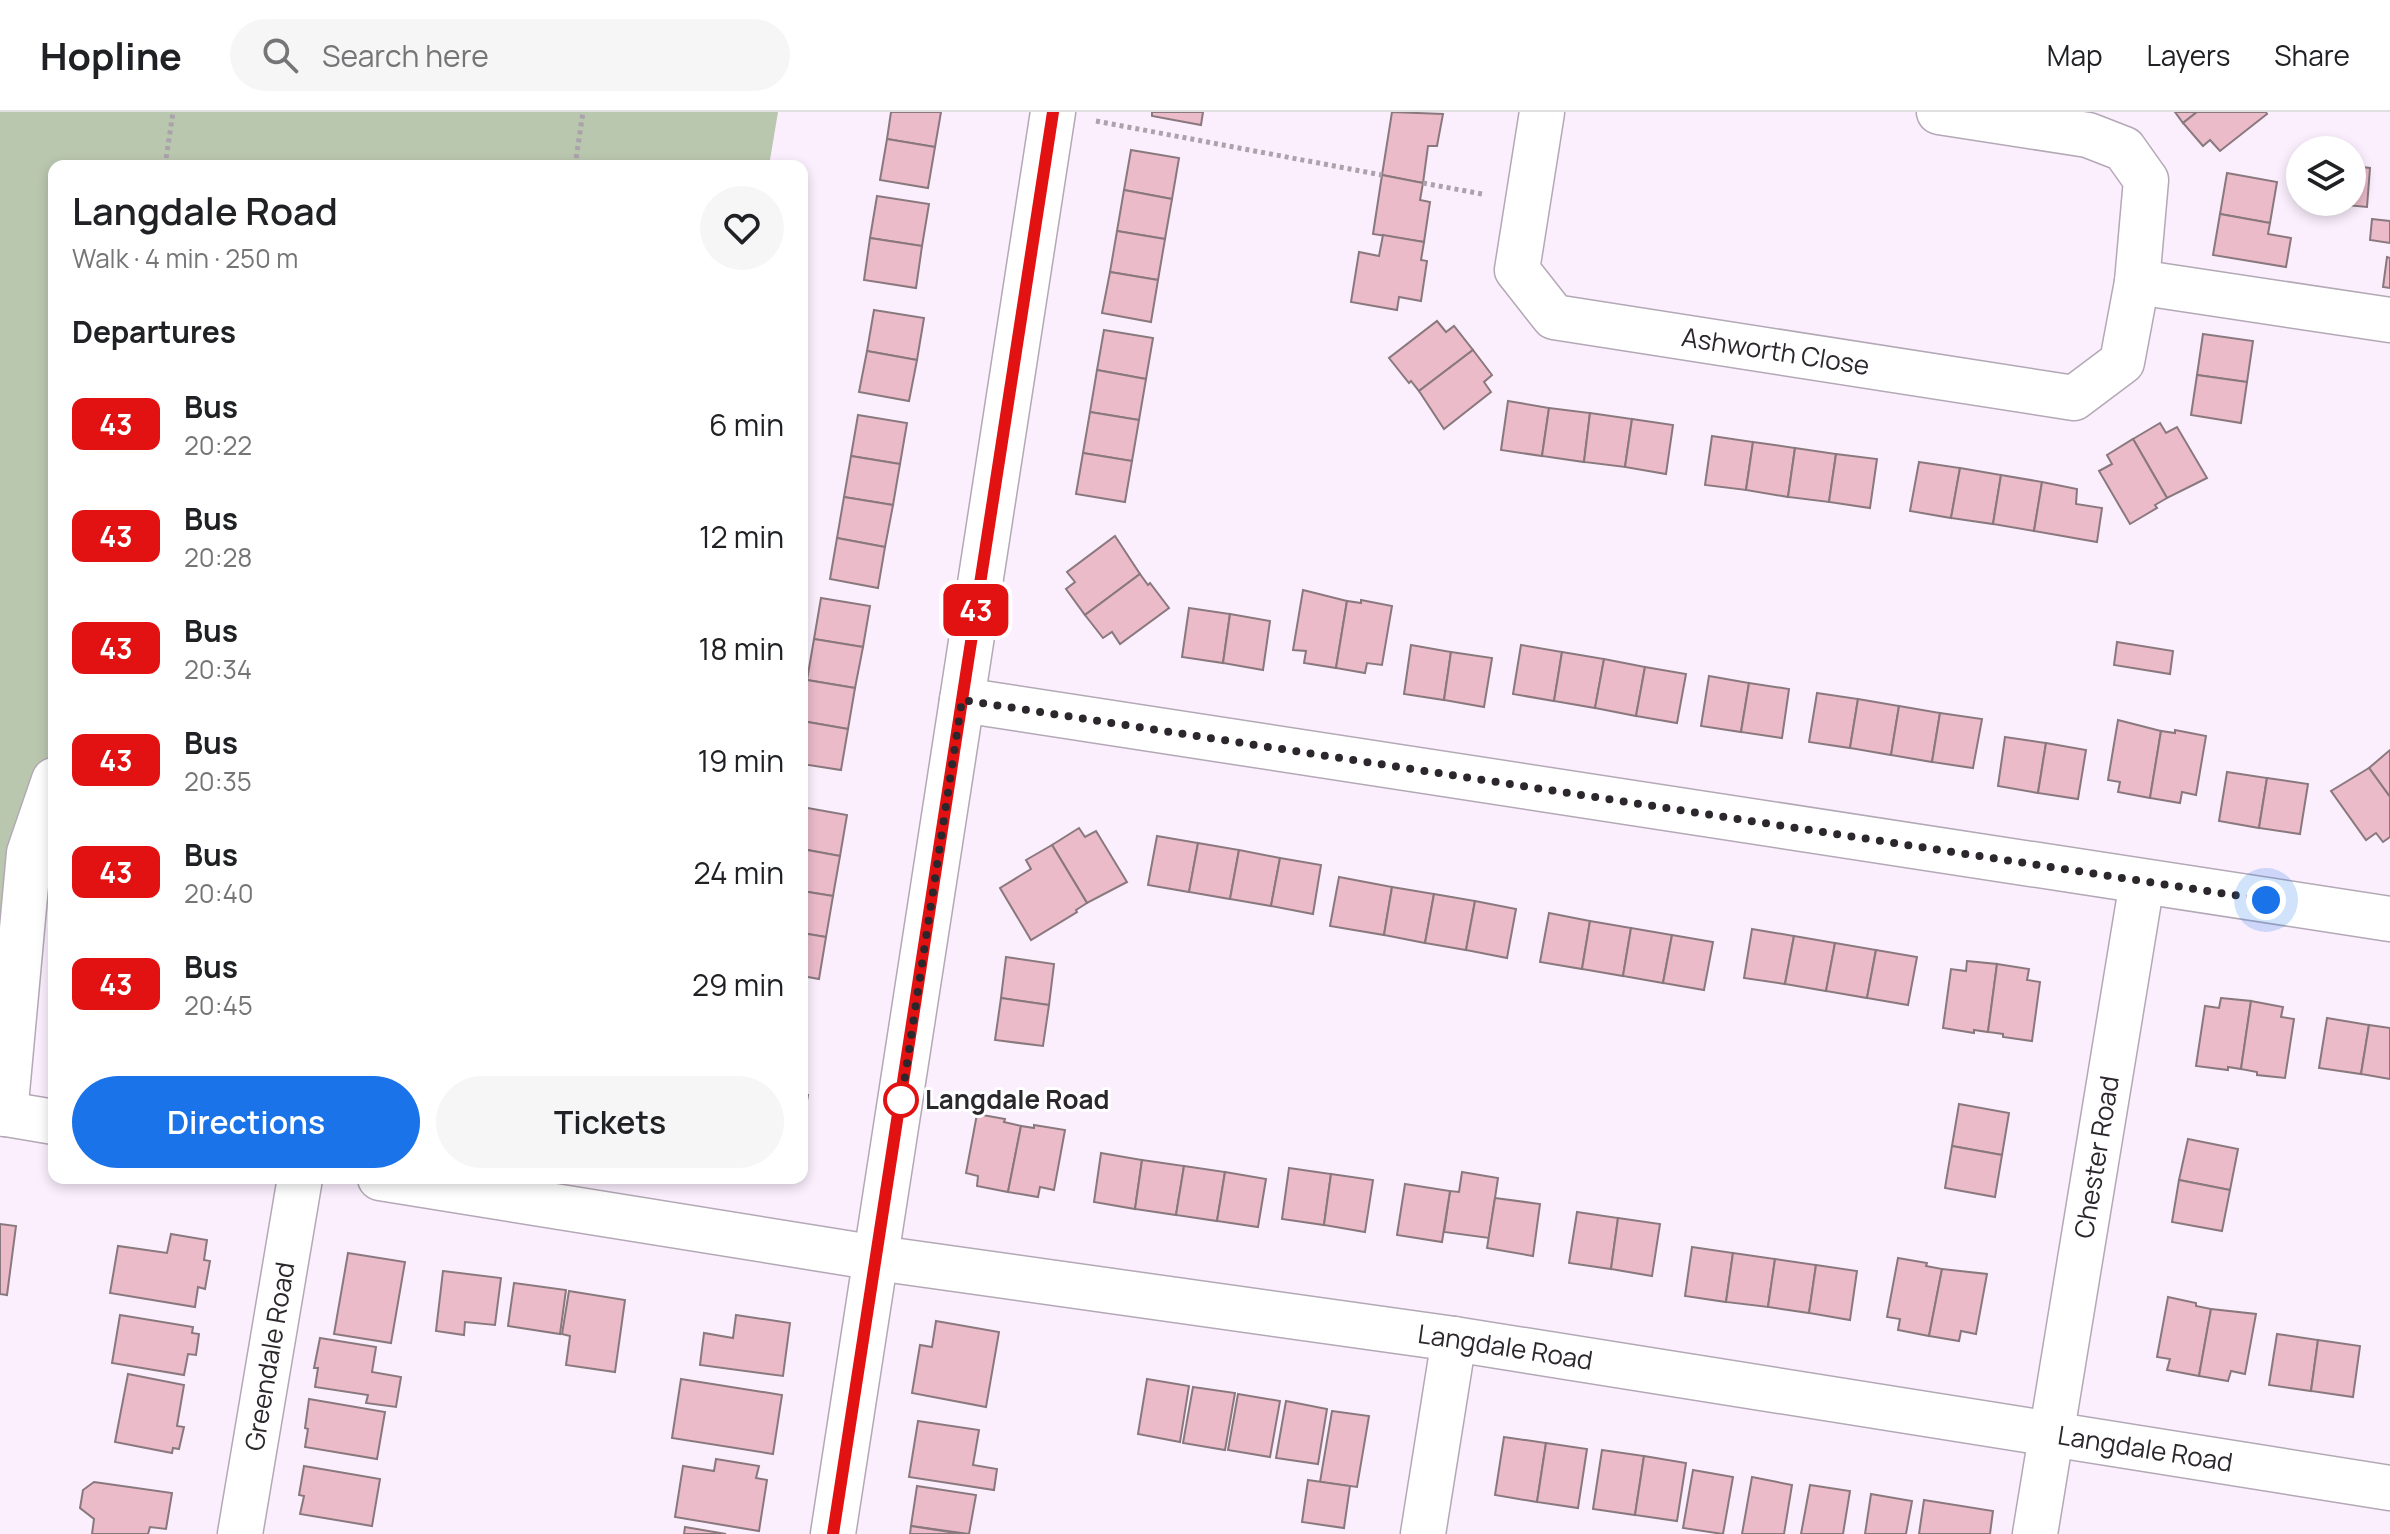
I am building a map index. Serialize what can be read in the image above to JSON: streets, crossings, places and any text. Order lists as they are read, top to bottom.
{
  "streets": {
    "street": [
      "Ashworth Close",
      "Chester Road",
      "Langdale Road",
      "Greendale Road"
    ]
  },
  "crossings": [
    ["Chester Road", "Langdale Road"]
  ],
  "places": ["Langdale Road"],
  "lines": ["bus line 43"],
  "page": {
    "header": "Hopline",
    "search": "Search here",
    "nav": ["Map", "Layers", "Share"],
    "on_map": "43",
    "heading": [
      ["Langdale Road", "Walk · 4 min · 250 m"],
      "Departures"
    ],
    "list": [
      {
        "mark": "43",
        "name": "Bus",
        "note": "20:22",
        "value": "6 min"
      },
      {
        "mark": "43",
        "name": "Bus",
        "note": "20:28",
        "value": "12 min"
      },
      {
        "mark": "43",
        "name": "Bus",
        "note": "20:34",
        "value": "18 min"
      },
      {
        "mark": "43",
        "name": "Bus",
        "note": "20:35",
        "value": "19 min"
      },
      {
        "mark": "43",
        "name": "Bus",
        "note": "20:40",
        "value": "24 min"
      },
      {
        "mark": "43",
        "name": "Bus",
        "note": "20:45",
        "value": "29 min"
      }
    ],
    "buttons": ["Directions", "Tickets"]
  }
}
